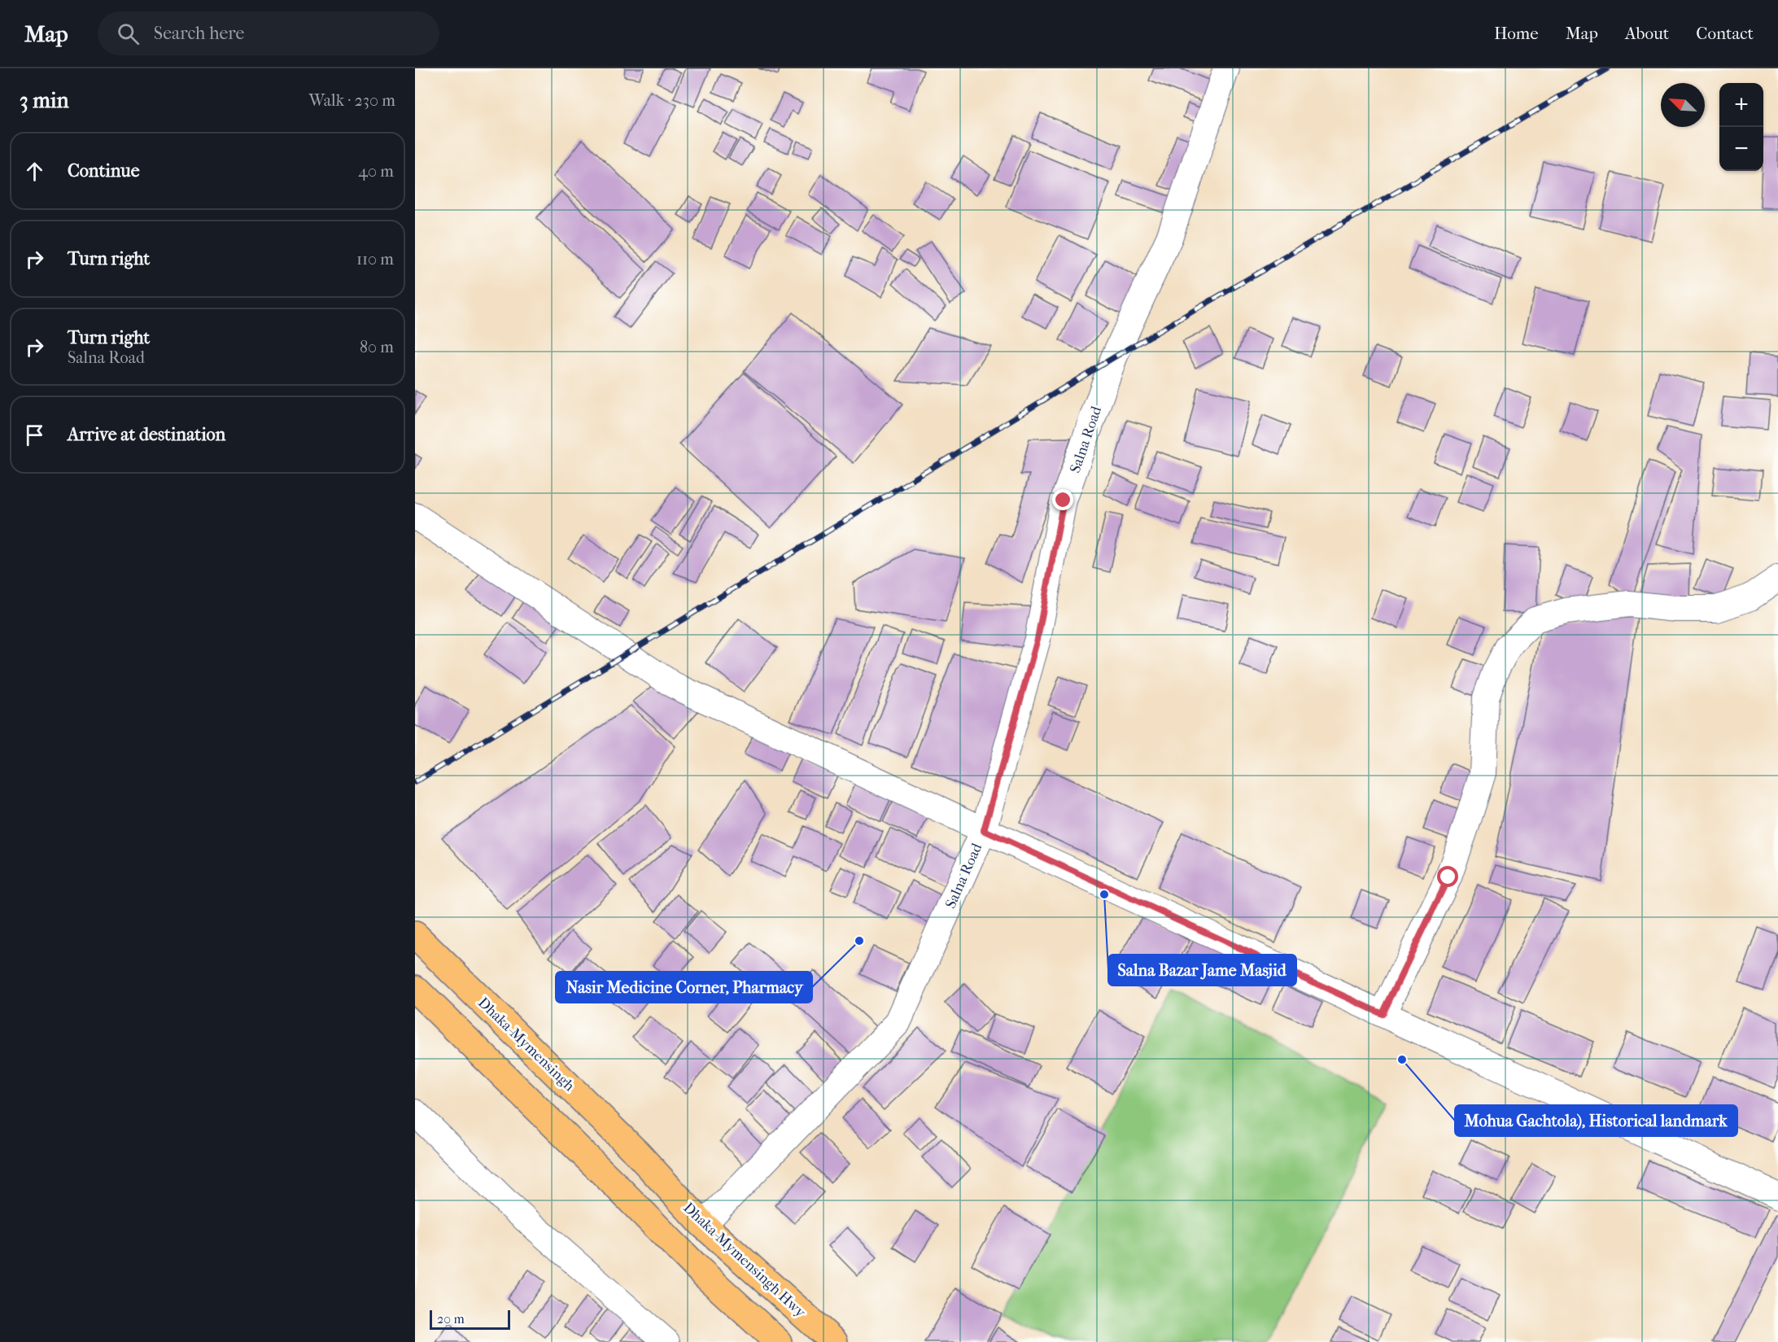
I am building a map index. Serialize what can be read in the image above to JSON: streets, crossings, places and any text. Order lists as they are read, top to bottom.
{
  "streets": {
    "highway": ["Dhaka-Mymensingh", "Dhaka-Mymensingh Hwy"],
    "street": ["Salna Road"]
  },
  "crossings": [
    ["Salna Road", "Dhaka-Mymensingh Hwy"],
    ["Dhaka-Mymensingh", "Dhaka-Mymensingh Hwy"]
  ],
  "places": ["Salna Bazar Jame Masjid", "Nasir Medicine Corner, Pharmacy", "Mohua Gachtola), Historical landmark"],
  "scale_bar": "20 m",
  "north": "top left",
  "page": {
    "header": "Map",
    "search": "Search here",
    "nav": [
      "Home",
      "Map",
      "About",
      "Contact"
    ],
    "heading": ["3 min", "Walk · 230 m"],
    "map_buttons": ["+", "−"],
    "list": [
      ["Continue", "40 m"],
      ["Turn right", "110 m"],
      ["Turn right", "Salna Road", "80 m"],
      "Arrive at destination"
    ],
    "scale": "20 m"
  }
}
